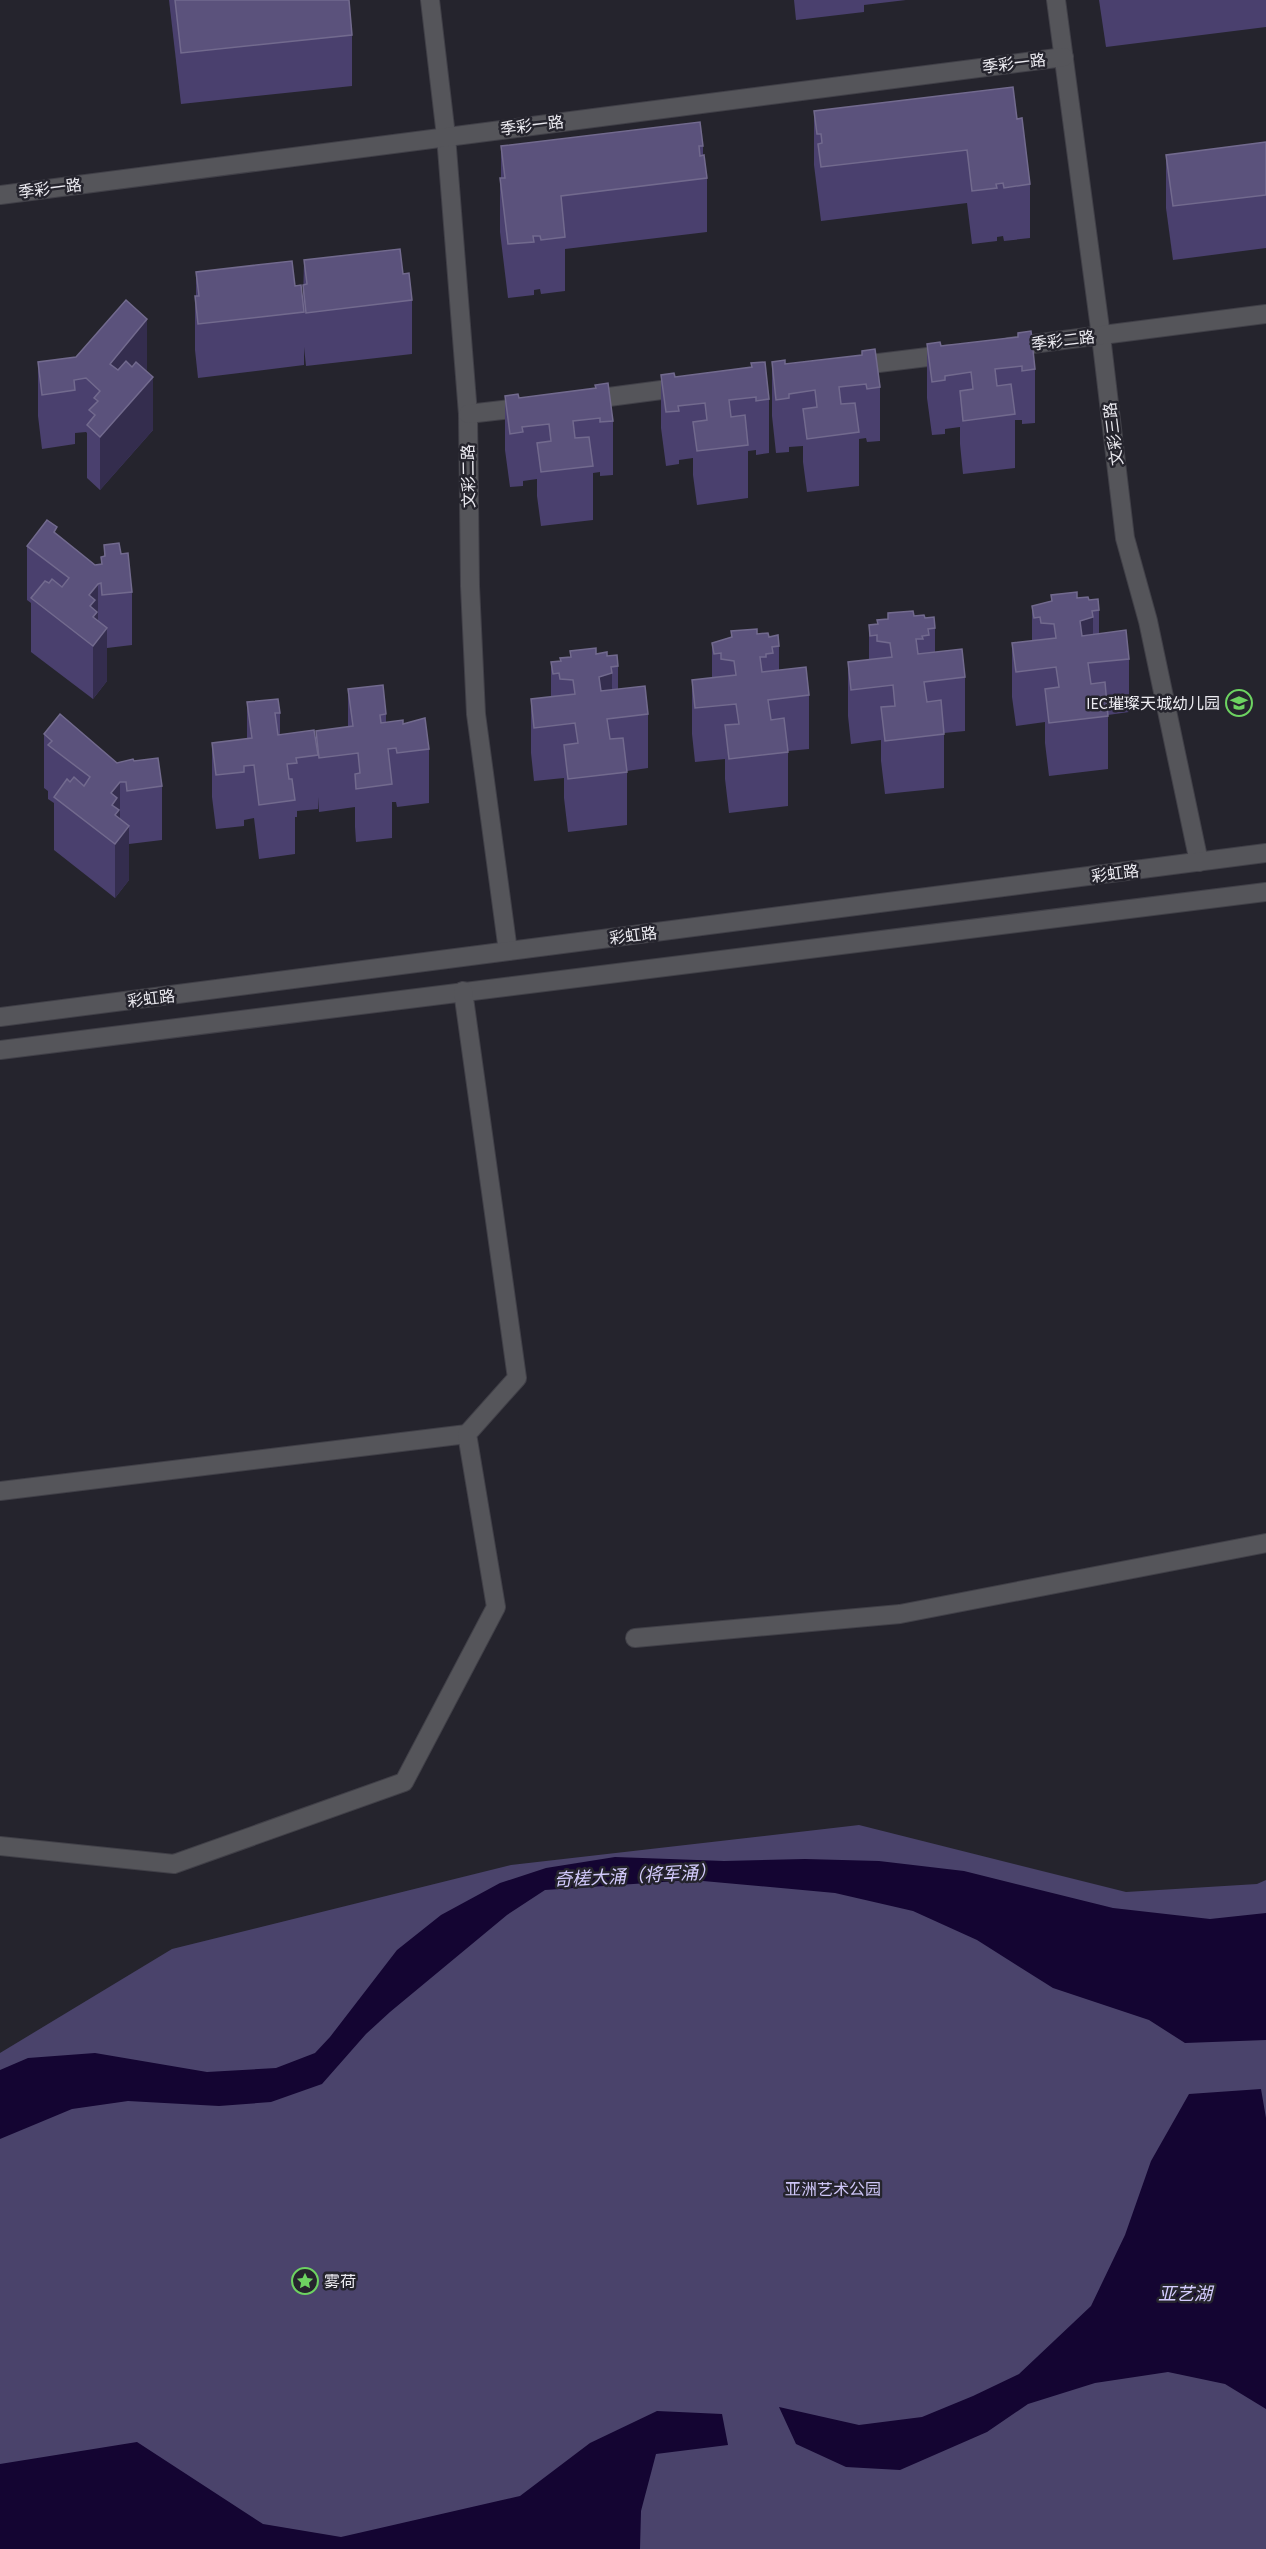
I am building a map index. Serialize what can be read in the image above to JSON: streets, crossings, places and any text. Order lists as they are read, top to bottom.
{
  "streets": {
    "street": [
      "季彩一路",
      "季彩二路",
      "文彩三路",
      "文彩二路",
      "彩虹路"
    ]
  },
  "crossings": [
    ["季彩一路", "文彩三路"],
    ["季彩一路", "文彩二路"],
    ["季彩二路", "文彩三路"],
    ["文彩三路", "彩虹路"],
    ["文彩二路", "彩虹路"]
  ],
  "water": ["奇槎大涌（将军涌）", "亚艺湖"],
  "parks": ["亚洲艺术公园"],
  "places": {
    "school or university": ["IEC璀璨天城幼儿园"],
    "place": ["雾荷"]
  }
}
